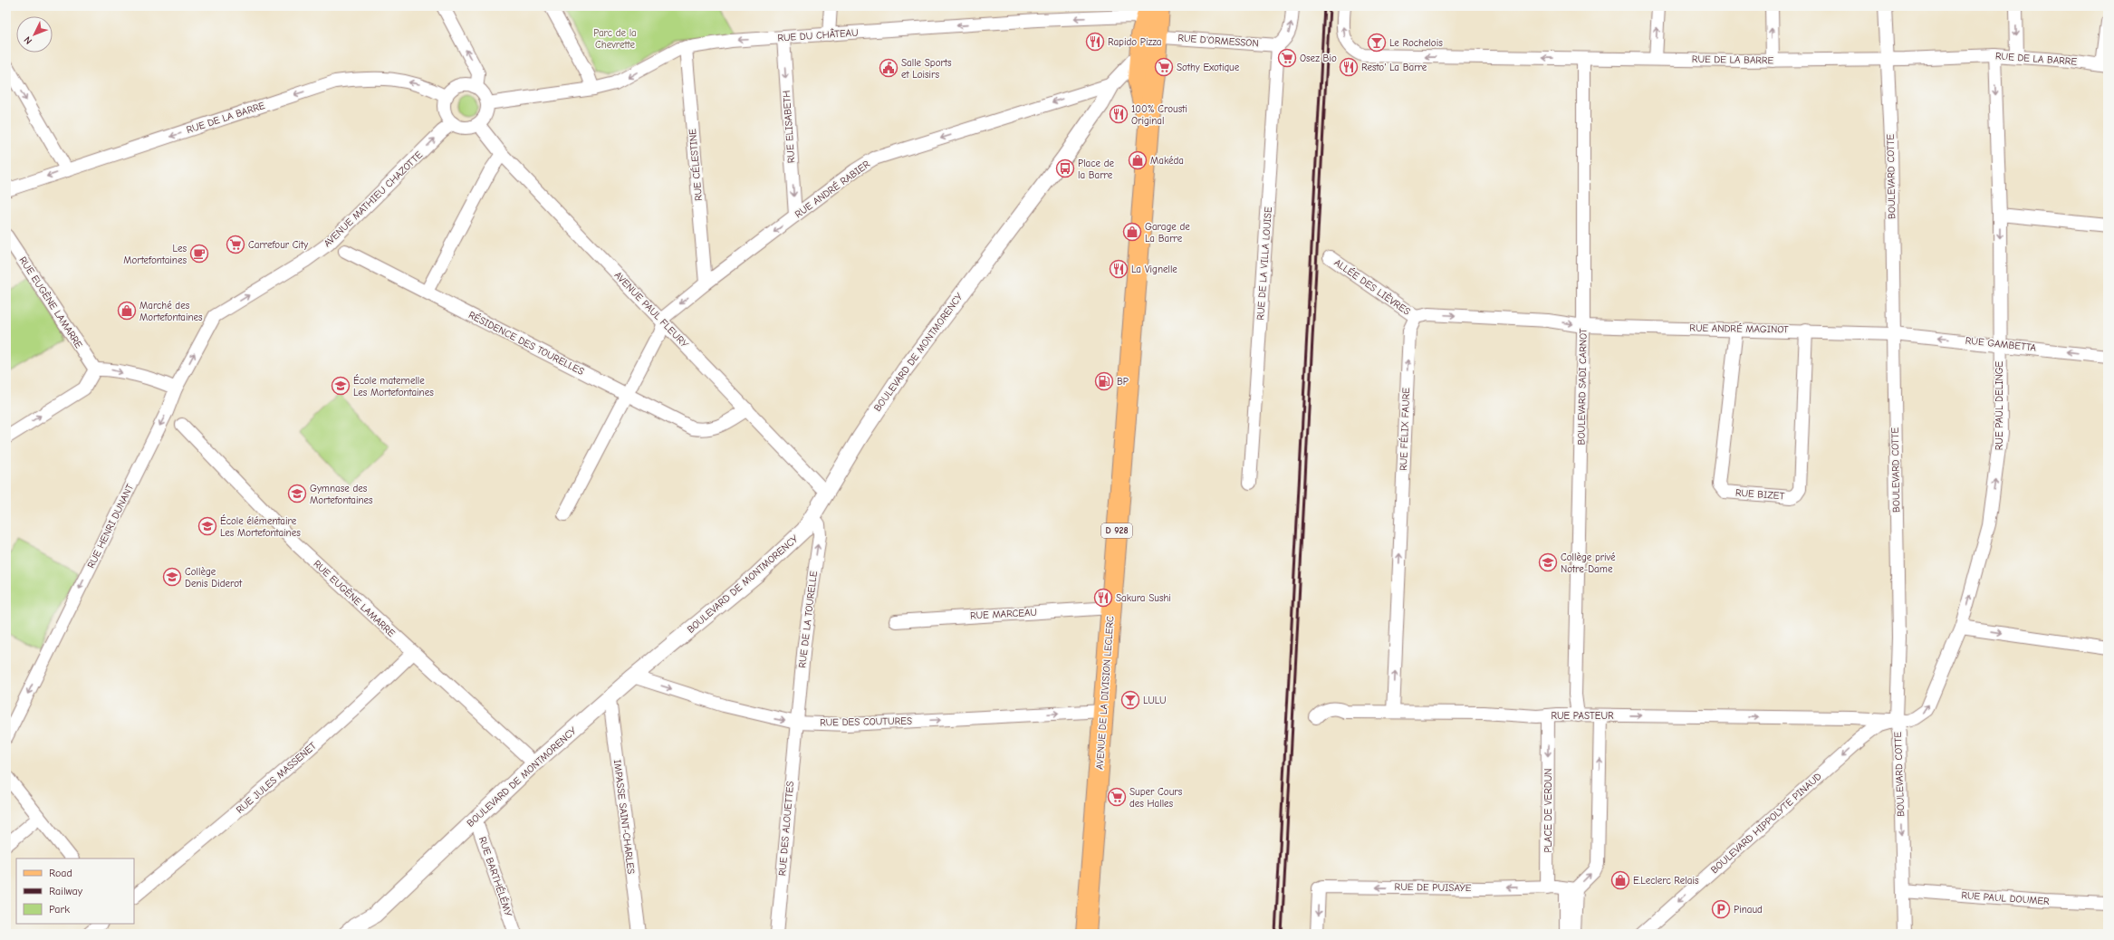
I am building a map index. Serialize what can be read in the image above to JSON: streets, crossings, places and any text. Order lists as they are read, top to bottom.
{
  "streets": {
    "main road": ["D 928", "AVENUE DE LA DIVISION LECLERC"],
    "street": [
      "RUE DU CHÂTEAU",
      "RUE D'ORMESSON",
      "RUE DE LA BARRE",
      "RUE ELISABETH",
      "RUE CÉLESTINE",
      "BOULEVARD COTTE",
      "RUE ANDRÉ RABIER",
      "AVENUE MATHIEU CHAZOTTE",
      "RUE DE LA VILLA LOUISE",
      "ALLÉE DES LIÈVRES",
      "RUE EUGÈNE LAMARRE",
      "AVENUE PAUL FLEURY",
      "RUE ANDRÉ MAGINOT",
      "RÉSIDENCE DES TOURELLES",
      "RUE GAMBETTA",
      "BOULEVARD DE MONTMORENCY",
      "BOULEVARD SADI CARNOT",
      "RUE PAUL DELINGE",
      "RUE FÉLIX FAURE",
      "RUE BIZET",
      "RUE HENRI DUNANT",
      "RUE MARCEAU",
      "RUE DE LA TOURELLE",
      "RUE PASTEUR",
      "RUE DES COUTURES",
      "RUE JULES MASSENET",
      "PLACE DE VERDUN",
      "IMPASSE SAINT-CHARLES",
      "BOULEVARD HIPPOLYTE PINAUD",
      "RUE DES ALOUETTES",
      "RUE BARTHÉLÉMY",
      "RUE DE PUISAYE",
      "RUE PAUL DOUMER"
    ]
  },
  "crossings": [
    ["RUE DU CHÂTEAU", "RUE D'ORMESSON"],
    ["RUE DU CHÂTEAU", "RUE DE LA BARRE"],
    ["RUE DU CHÂTEAU", "RUE ELISABETH"],
    ["RUE DU CHÂTEAU", "RUE CÉLESTINE"],
    ["RUE DU CHÂTEAU", "AVENUE MATHIEU CHAZOTTE"],
    ["RUE DU CHÂTEAU", "AVENUE PAUL FLEURY"],
    ["RUE DU CHÂTEAU", "AVENUE DE LA DIVISION LECLERC"],
    ["RUE D'ORMESSON", "RUE DE LA VILLA LOUISE"],
    ["RUE D'ORMESSON", "AVENUE DE LA DIVISION LECLERC"],
    ["RUE DE LA BARRE", "BOULEVARD COTTE"],
    ["RUE DE LA BARRE", "AVENUE MATHIEU CHAZOTTE"],
    ["RUE DE LA BARRE", "AVENUE PAUL FLEURY"],
    ["RUE DE LA BARRE", "BOULEVARD SADI CARNOT"],
    ["RUE DE LA BARRE", "RUE PAUL DELINGE"],
    ["RUE ELISABETH", "RUE ANDRÉ RABIER"],
    ["RUE CÉLESTINE", "RUE ANDRÉ RABIER"],
    ["BOULEVARD COTTE", "RUE ANDRÉ MAGINOT"],
    ["BOULEVARD COTTE", "RUE GAMBETTA"],
    ["BOULEVARD COTTE", "RUE PAUL DELINGE"],
    ["BOULEVARD COTTE", "RUE PASTEUR"],
    ["BOULEVARD COTTE", "BOULEVARD HIPPOLYTE PINAUD"],
    ["BOULEVARD COTTE", "RUE PAUL DOUMER"],
    ["RUE ANDRÉ RABIER", "AVENUE PAUL FLEURY"],
    ["RUE ANDRÉ RABIER", "BOULEVARD DE MONTMORENCY"],
    ["AVENUE MATHIEU CHAZOTTE", "AVENUE PAUL FLEURY"],
    ["AVENUE MATHIEU CHAZOTTE", "RUE HENRI DUNANT"],
    ["ALLÉE DES LIÈVRES", "RUE FÉLIX FAURE"],
    ["RUE EUGÈNE LAMARRE", "BOULEVARD DE MONTMORENCY"],
    ["RUE EUGÈNE LAMARRE", "RUE JULES MASSENET"],
    ["AVENUE PAUL FLEURY", "RÉSIDENCE DES TOURELLES"],
    ["AVENUE PAUL FLEURY", "BOULEVARD DE MONTMORENCY"],
    ["RUE ANDRÉ MAGINOT", "RUE GAMBETTA"],
    ["RUE ANDRÉ MAGINOT", "BOULEVARD SADI CARNOT"],
    ["RUE ANDRÉ MAGINOT", "RUE BIZET"],
    ["RUE GAMBETTA", "RUE PAUL DELINGE"],
    ["BOULEVARD DE MONTMORENCY", "RUE DE LA TOURELLE"],
    ["BOULEVARD DE MONTMORENCY", "RUE DES COUTURES"],
    ["BOULEVARD DE MONTMORENCY", "IMPASSE SAINT-CHARLES"],
    ["BOULEVARD DE MONTMORENCY", "RUE BARTHÉLÉMY"],
    ["BOULEVARD SADI CARNOT", "RUE PASTEUR"],
    ["RUE PAUL DELINGE", "RUE PASTEUR"],
    ["RUE PAUL DELINGE", "BOULEVARD HIPPOLYTE PINAUD"],
    ["RUE FÉLIX FAURE", "RUE PASTEUR"],
    ["RUE MARCEAU", "AVENUE DE LA DIVISION LECLERC"],
    ["RUE DE LA TOURELLE", "RUE DES COUTURES"],
    ["RUE DE LA TOURELLE", "RUE DES ALOUETTES"],
    ["AVENUE DE LA DIVISION LECLERC", "RUE DES COUTURES"],
    ["RUE PASTEUR", "PLACE DE VERDUN"],
    ["RUE PASTEUR", "BOULEVARD HIPPOLYTE PINAUD"],
    ["RUE DES COUTURES", "RUE DES ALOUETTES"],
    ["PLACE DE VERDUN", "RUE DE PUISAYE"]
  ],
  "one_way": [
    "RUE DU CHÂTEAU",
    "RUE DE LA BARRE",
    "RUE ELISABETH",
    "RUE ANDRÉ RABIER",
    "RUE GAMBETTA",
    "RUE FÉLIX FAURE",
    "RUE DE LA TOURELLE",
    "RUE PASTEUR",
    "RUE DES COUTURES",
    "BOULEVARD HIPPOLYTE PINAUD",
    "RUE DE PUISAYE"
  ],
  "parks": ["Parc de la Chevrette"],
  "places": {
    "restaurant": [
      "Rapido Pizza",
      "Resto' La Barre",
      "100% Crousti Original",
      "La Vignelle",
      "Sakura Sushi"
    ],
    "bar": ["Le Rochelois", "LULU"],
    "supermarket": [
      "Osez Bio",
      "Sothy Exotique",
      "Carrefour City",
      "Super Cours des Halles"
    ],
    "public building": ["Salle Sports et Loisirs"],
    "shop": [
      "Makéda",
      "Garage de La Barre",
      "Marché des Mortefontaines",
      "E.Leclerc Relais"
    ],
    "bus stop": ["Place de la Barre"],
    "cafe": ["Les Mortefontaines"],
    "fuel station": ["BP"],
    "school or university": [
      "École maternelle Les Mortefontaines",
      "Gymnase des Mortefontaines",
      "École élémentaire Les Mortefontaines",
      "Collège privé Notre-Dame",
      "Collège Denis Diderot"
    ],
    "parking": ["Pinaud"]
  },
  "legend": ["Road", "Railway", "Park"],
  "north": "bottom left"
}
